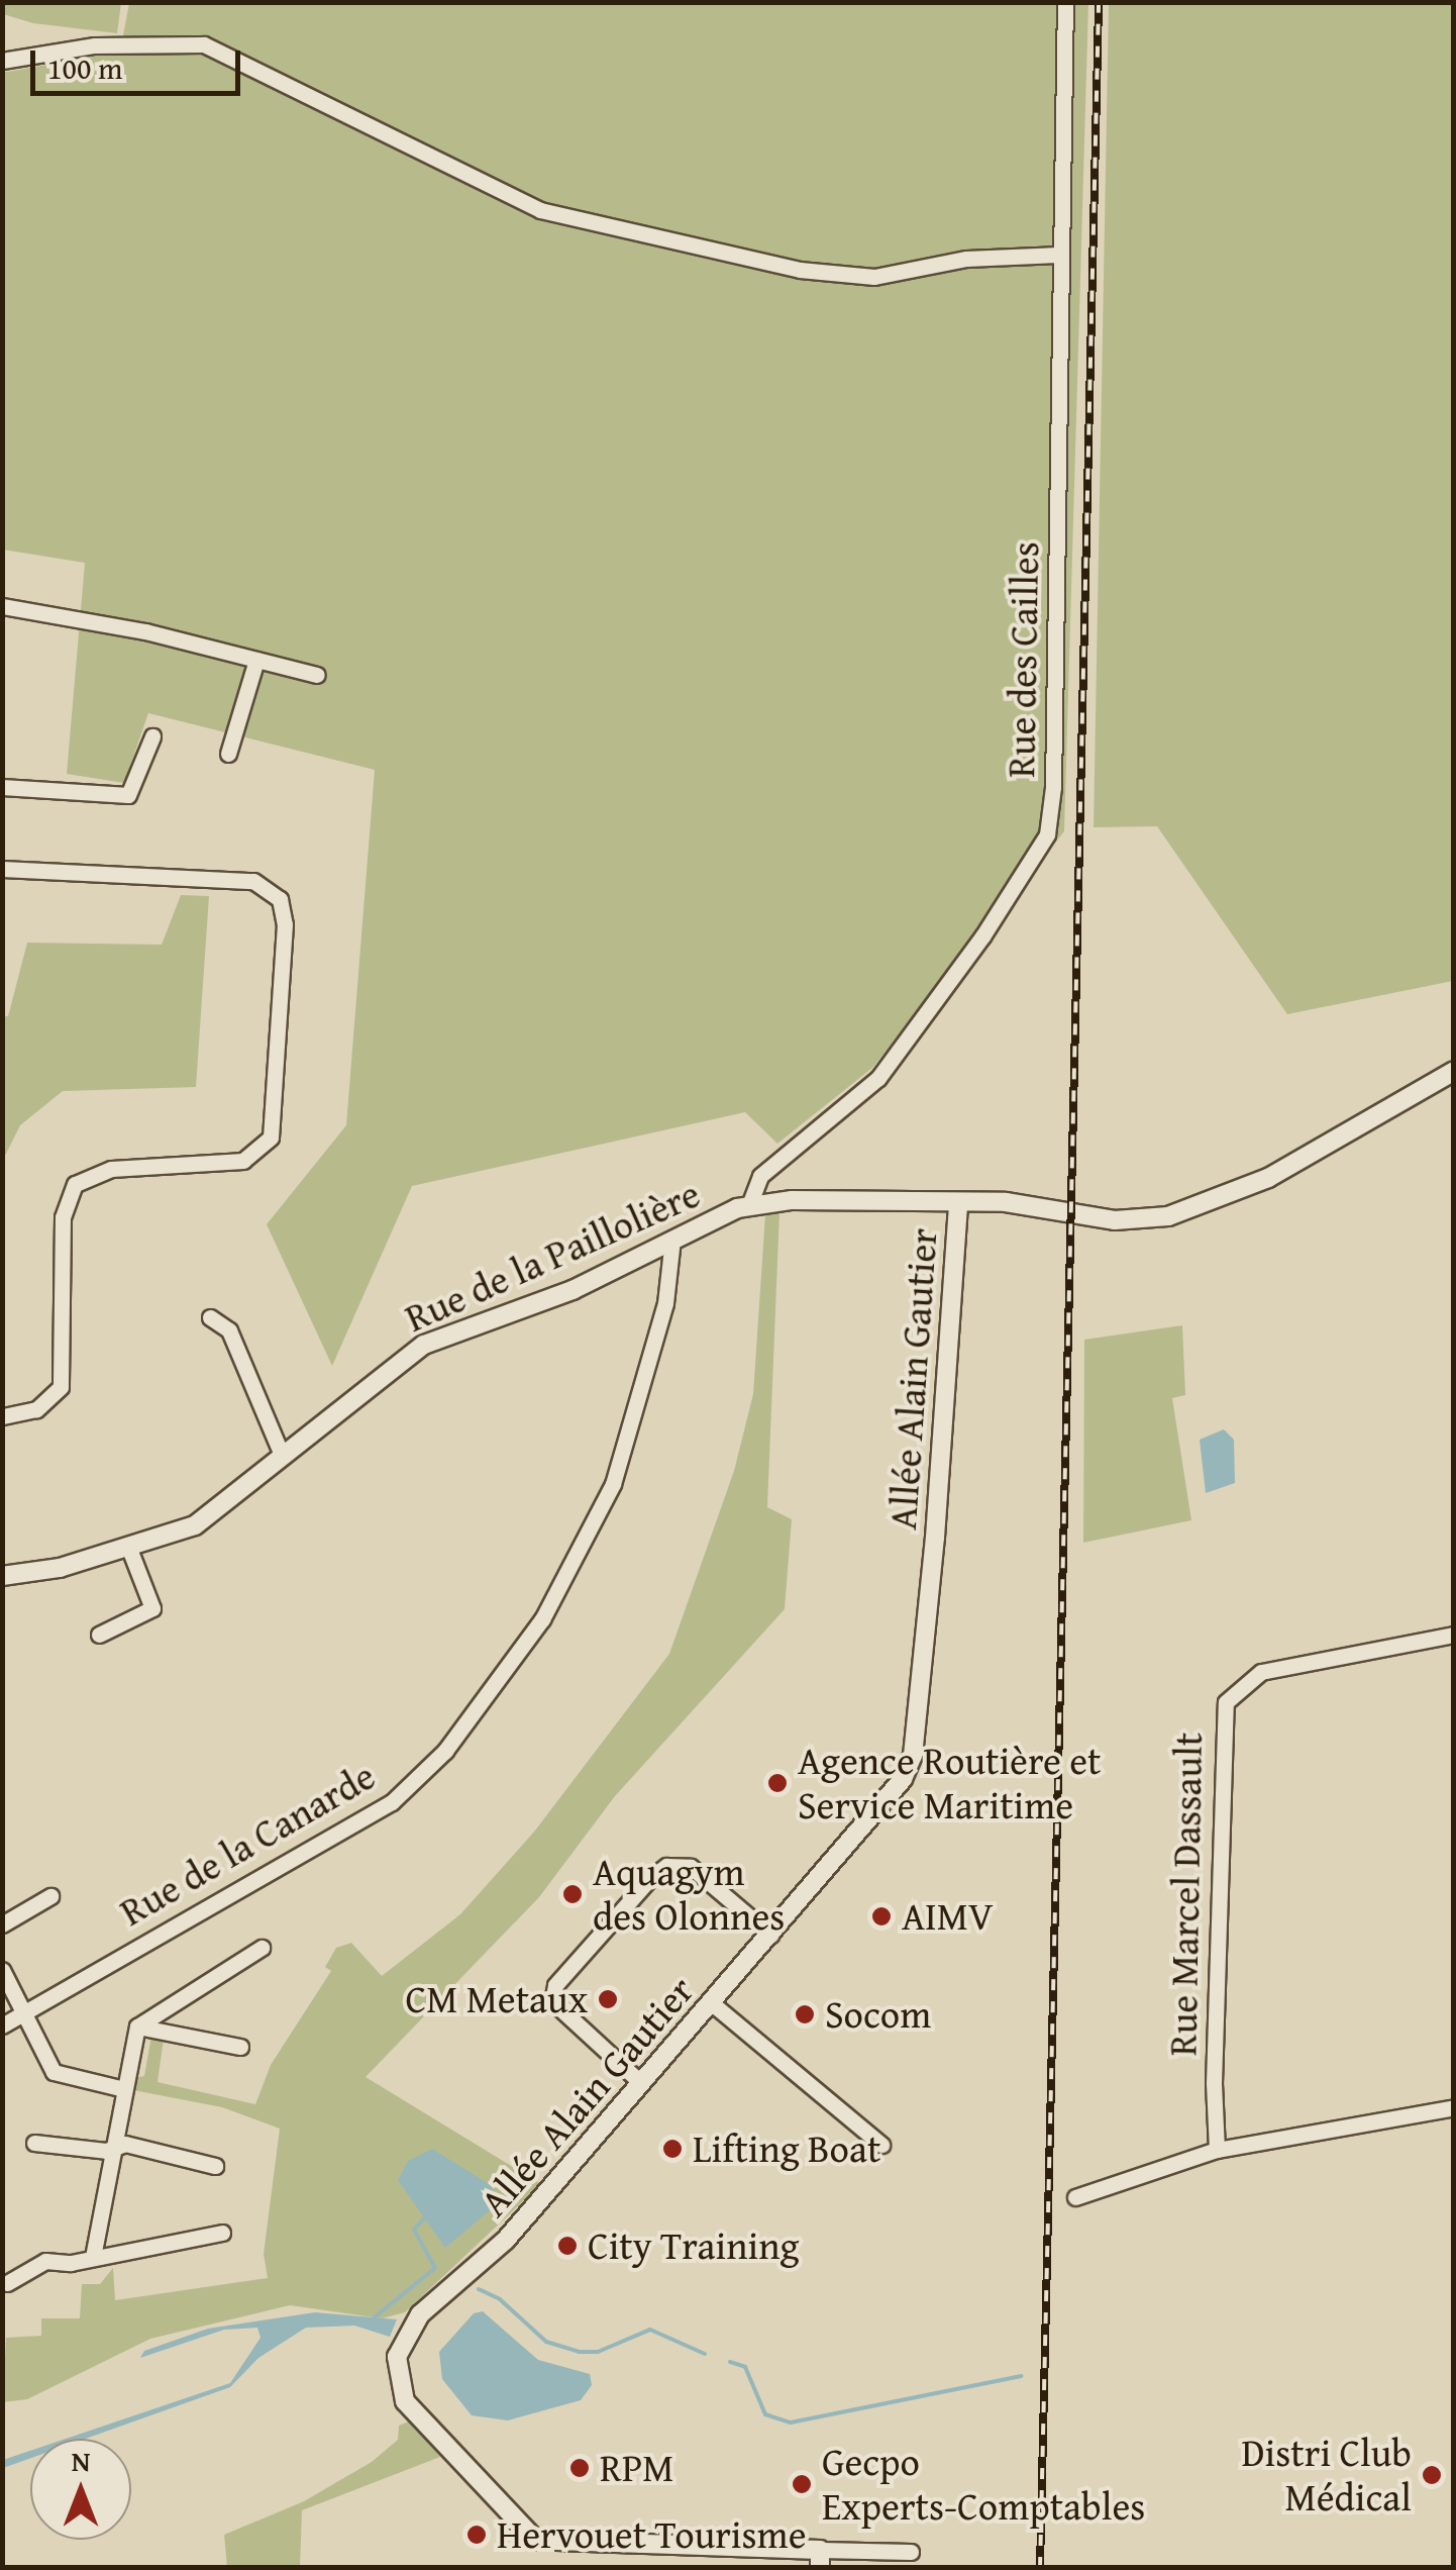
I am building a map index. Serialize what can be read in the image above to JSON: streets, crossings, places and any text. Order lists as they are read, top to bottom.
{
  "streets": {
    "street": [
      "Rue des Cailles",
      "Rue de la Paillolière",
      "Allée Alain Gautier",
      "Rue de la Canarde",
      "Rue Marcel Dassault"
    ]
  },
  "crossings": [
    ["Rue des Cailles", "Rue de la Paillolière"],
    ["Rue de la Paillolière", "Allée Alain Gautier"],
    ["Rue de la Paillolière", "Rue de la Canarde"]
  ],
  "places": [
    "Agence Routière et Service Maritime",
    "Aquagym des Olonnes",
    "AIMV",
    "CM Metaux",
    "Socom",
    "Lifting Boat",
    "City Training",
    "RPM",
    "Distri Club Médical",
    "Gecpo Experts-Comptables",
    "Hervouet Tourisme"
  ],
  "scale_bar": "100 m",
  "north": "top"
}
